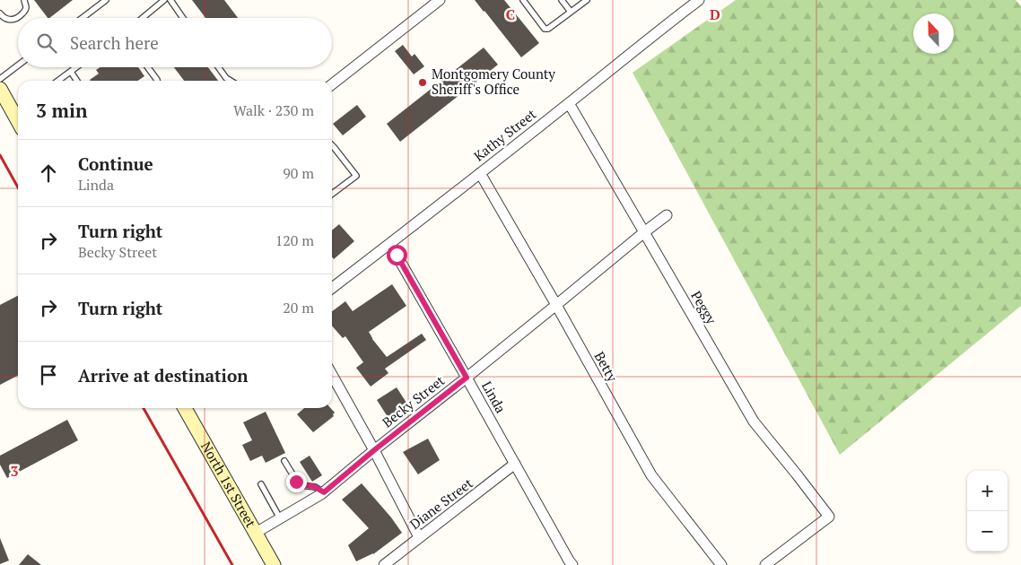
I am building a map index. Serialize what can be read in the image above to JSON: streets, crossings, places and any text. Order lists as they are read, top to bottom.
{
  "streets": {
    "street": [
      "Kathy Street",
      "Peggy",
      "Betty",
      "Linda",
      "Becky Street",
      "North 1st Street",
      "Diane Street"
    ]
  },
  "crossings": [
    ["Kathy Street", "Peggy"],
    ["Kathy Street", "Betty"],
    ["Kathy Street", "Linda"],
    ["Peggy", "Becky Street"],
    ["Betty", "Becky Street"],
    ["Linda", "Becky Street"],
    ["Linda", "Diane Street"],
    ["Becky Street", "North 1st Street"]
  ],
  "places": ["Montgomery County Sheriff's Office"],
  "north": "top",
  "page": {
    "search": "Search here",
    "heading": ["3 min", "Walk · 230 m"],
    "list": [
      ["Continue", "Linda", "90 m"],
      ["Turn right", "Becky Street", "120 m"],
      ["Turn right", "20 m"],
      "Arrive at destination"
    ],
    "map_buttons": ["+", "−"]
  },
  "grid": {
    "columns": ["C", "D"],
    "rows": ["3"]
  }
}
